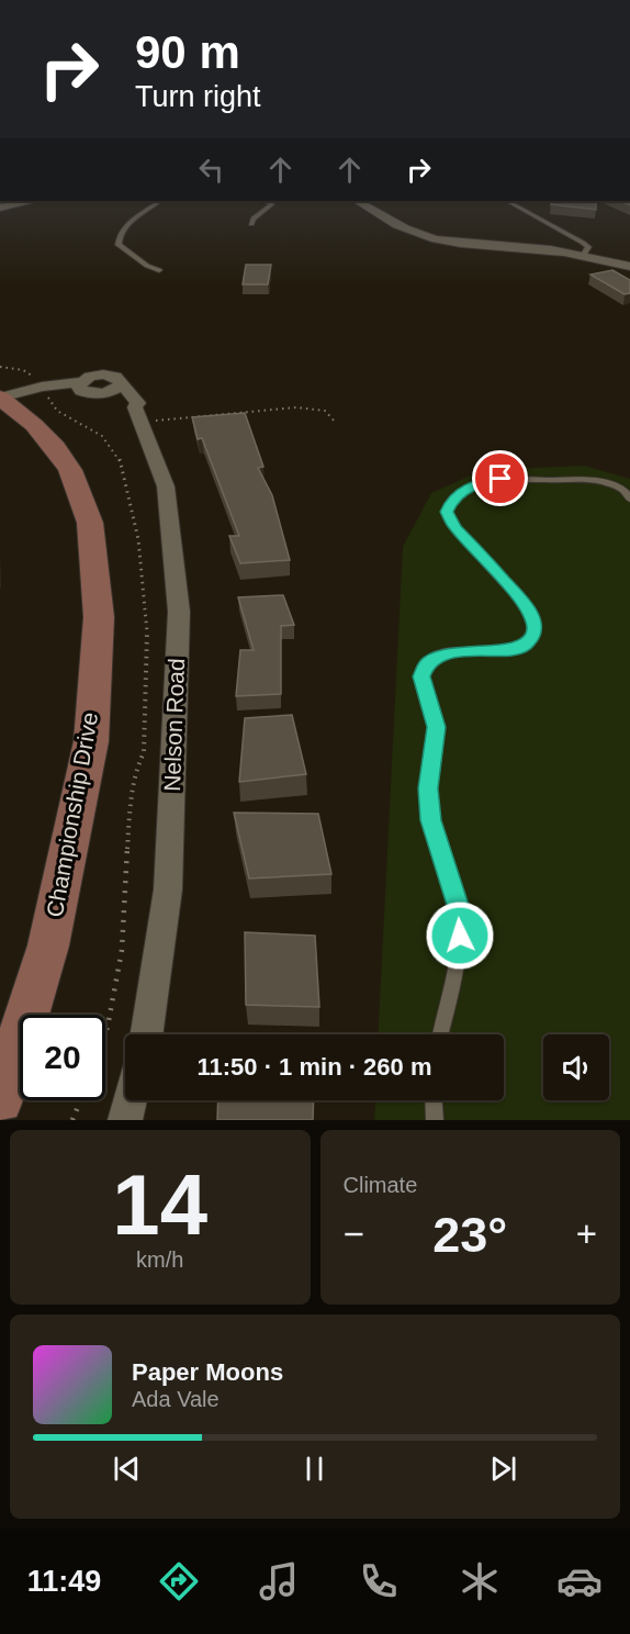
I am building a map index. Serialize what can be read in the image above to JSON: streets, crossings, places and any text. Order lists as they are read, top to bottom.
{
  "streets": {
    "street": ["Nelson Road", "Championship Drive"]
  },
  "page": {
    "turn": ["90 m", "Turn right"],
    "limit": "20",
    "trip": "11:50 · 1 min · 260 m",
    "tile": [
      ["14", "km/h"],
      "Climate"
    ],
    "heat": ["−", "23°", "+"],
    "song": ["Paper Moons", "Ada Vale"],
    "tabs": "11:49"
  }
}
